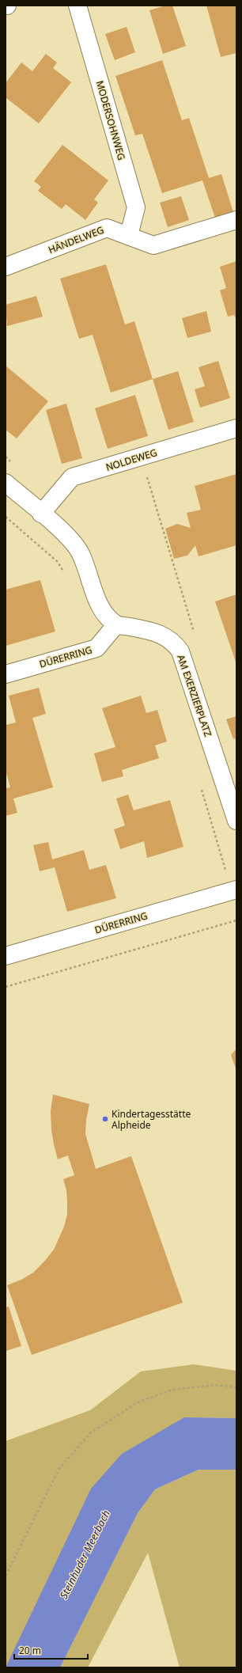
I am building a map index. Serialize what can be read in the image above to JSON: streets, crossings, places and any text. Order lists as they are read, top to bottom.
{
  "streets": {
    "street": [
      "MODERSOHNWEG",
      "HÄNDELWEG",
      "NOLDEWEG",
      "DÜRERRING",
      "AM EXERZIERPLATZ"
    ]
  },
  "crossings": [
    ["MODERSOHNWEG", "HÄNDELWEG"],
    ["NOLDEWEG", "AM EXERZIERPLATZ"],
    ["DÜRERRING", "AM EXERZIERPLATZ"]
  ],
  "water": ["Steinhuder Meerbach"],
  "places": ["Kindertagesstätte Alpheide"],
  "scale_bar": "20 m"
}
